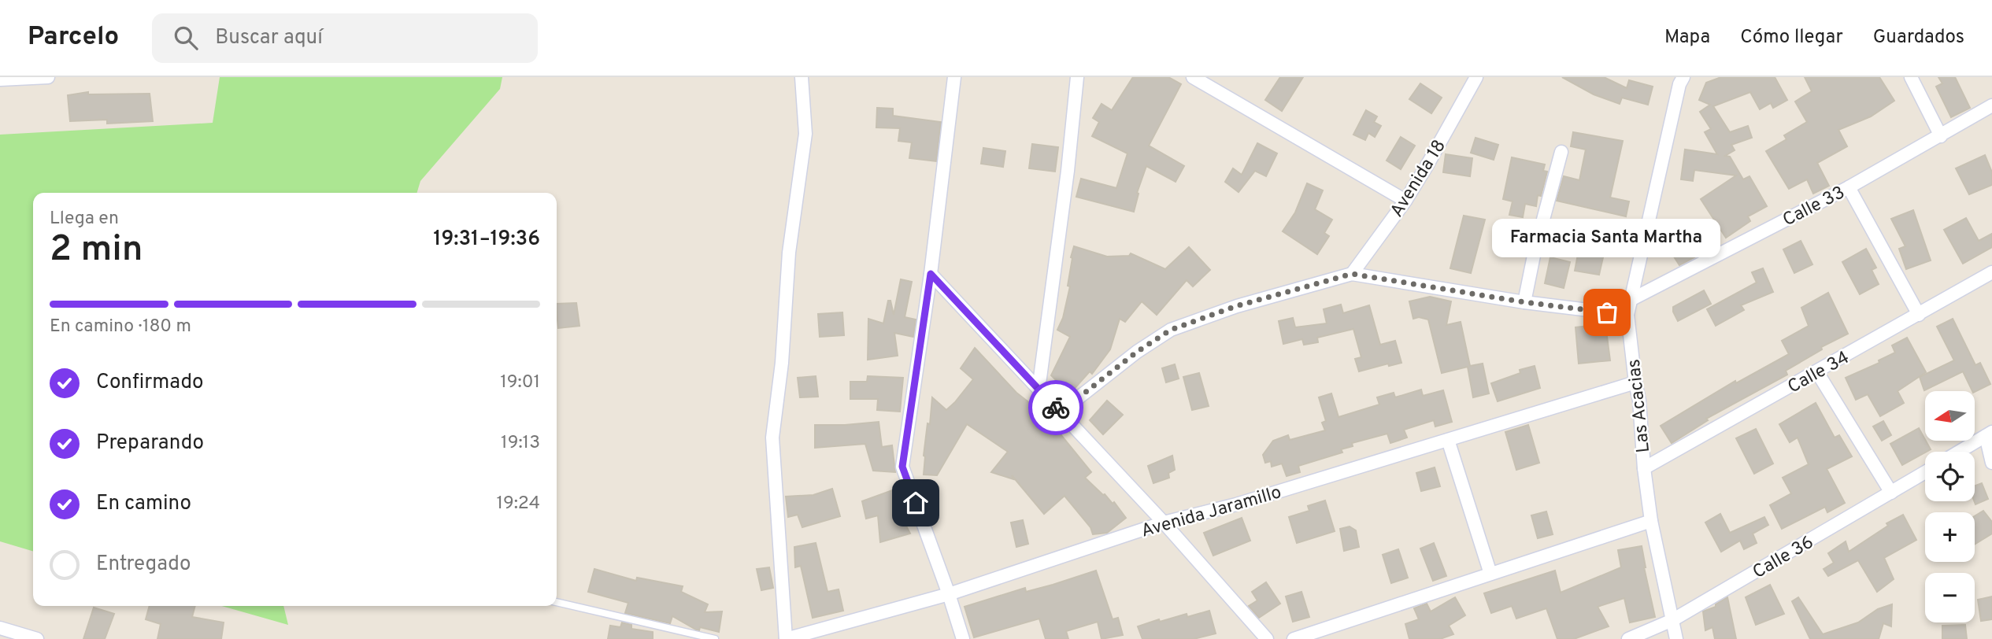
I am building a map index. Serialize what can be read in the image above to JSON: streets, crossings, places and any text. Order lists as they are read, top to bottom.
{
  "streets": {
    "street": [
      "Avenida 18",
      "Calle 33",
      "Calle 34",
      "Las Acacias",
      "Avenida Jaramillo",
      "Calle 36"
    ]
  },
  "crossings": [
    ["Calle 33", "Las Acacias"],
    ["Calle 34", "Las Acacias"],
    ["Las Acacias", "Avenida Jaramillo"],
    ["Las Acacias", "Calle 36"]
  ],
  "places": ["Farmacia Santa Martha"],
  "north": "left",
  "page": {
    "header": "Parcelo",
    "search": "Buscar aquí",
    "nav": ["Mapa", "Cómo llegar", "Guardados"],
    "heading": ["2 min", "Llega en", "19:31–19:36"],
    "bubble": "Farmacia Santa Martha",
    "bar": "En camino · 180 m",
    "list": [
      ["Confirmado", "19:01"],
      ["Preparando", "19:13"],
      ["En camino", "19:24"],
      "Entregado"
    ],
    "map_buttons": ["+", "−"]
  }
}
